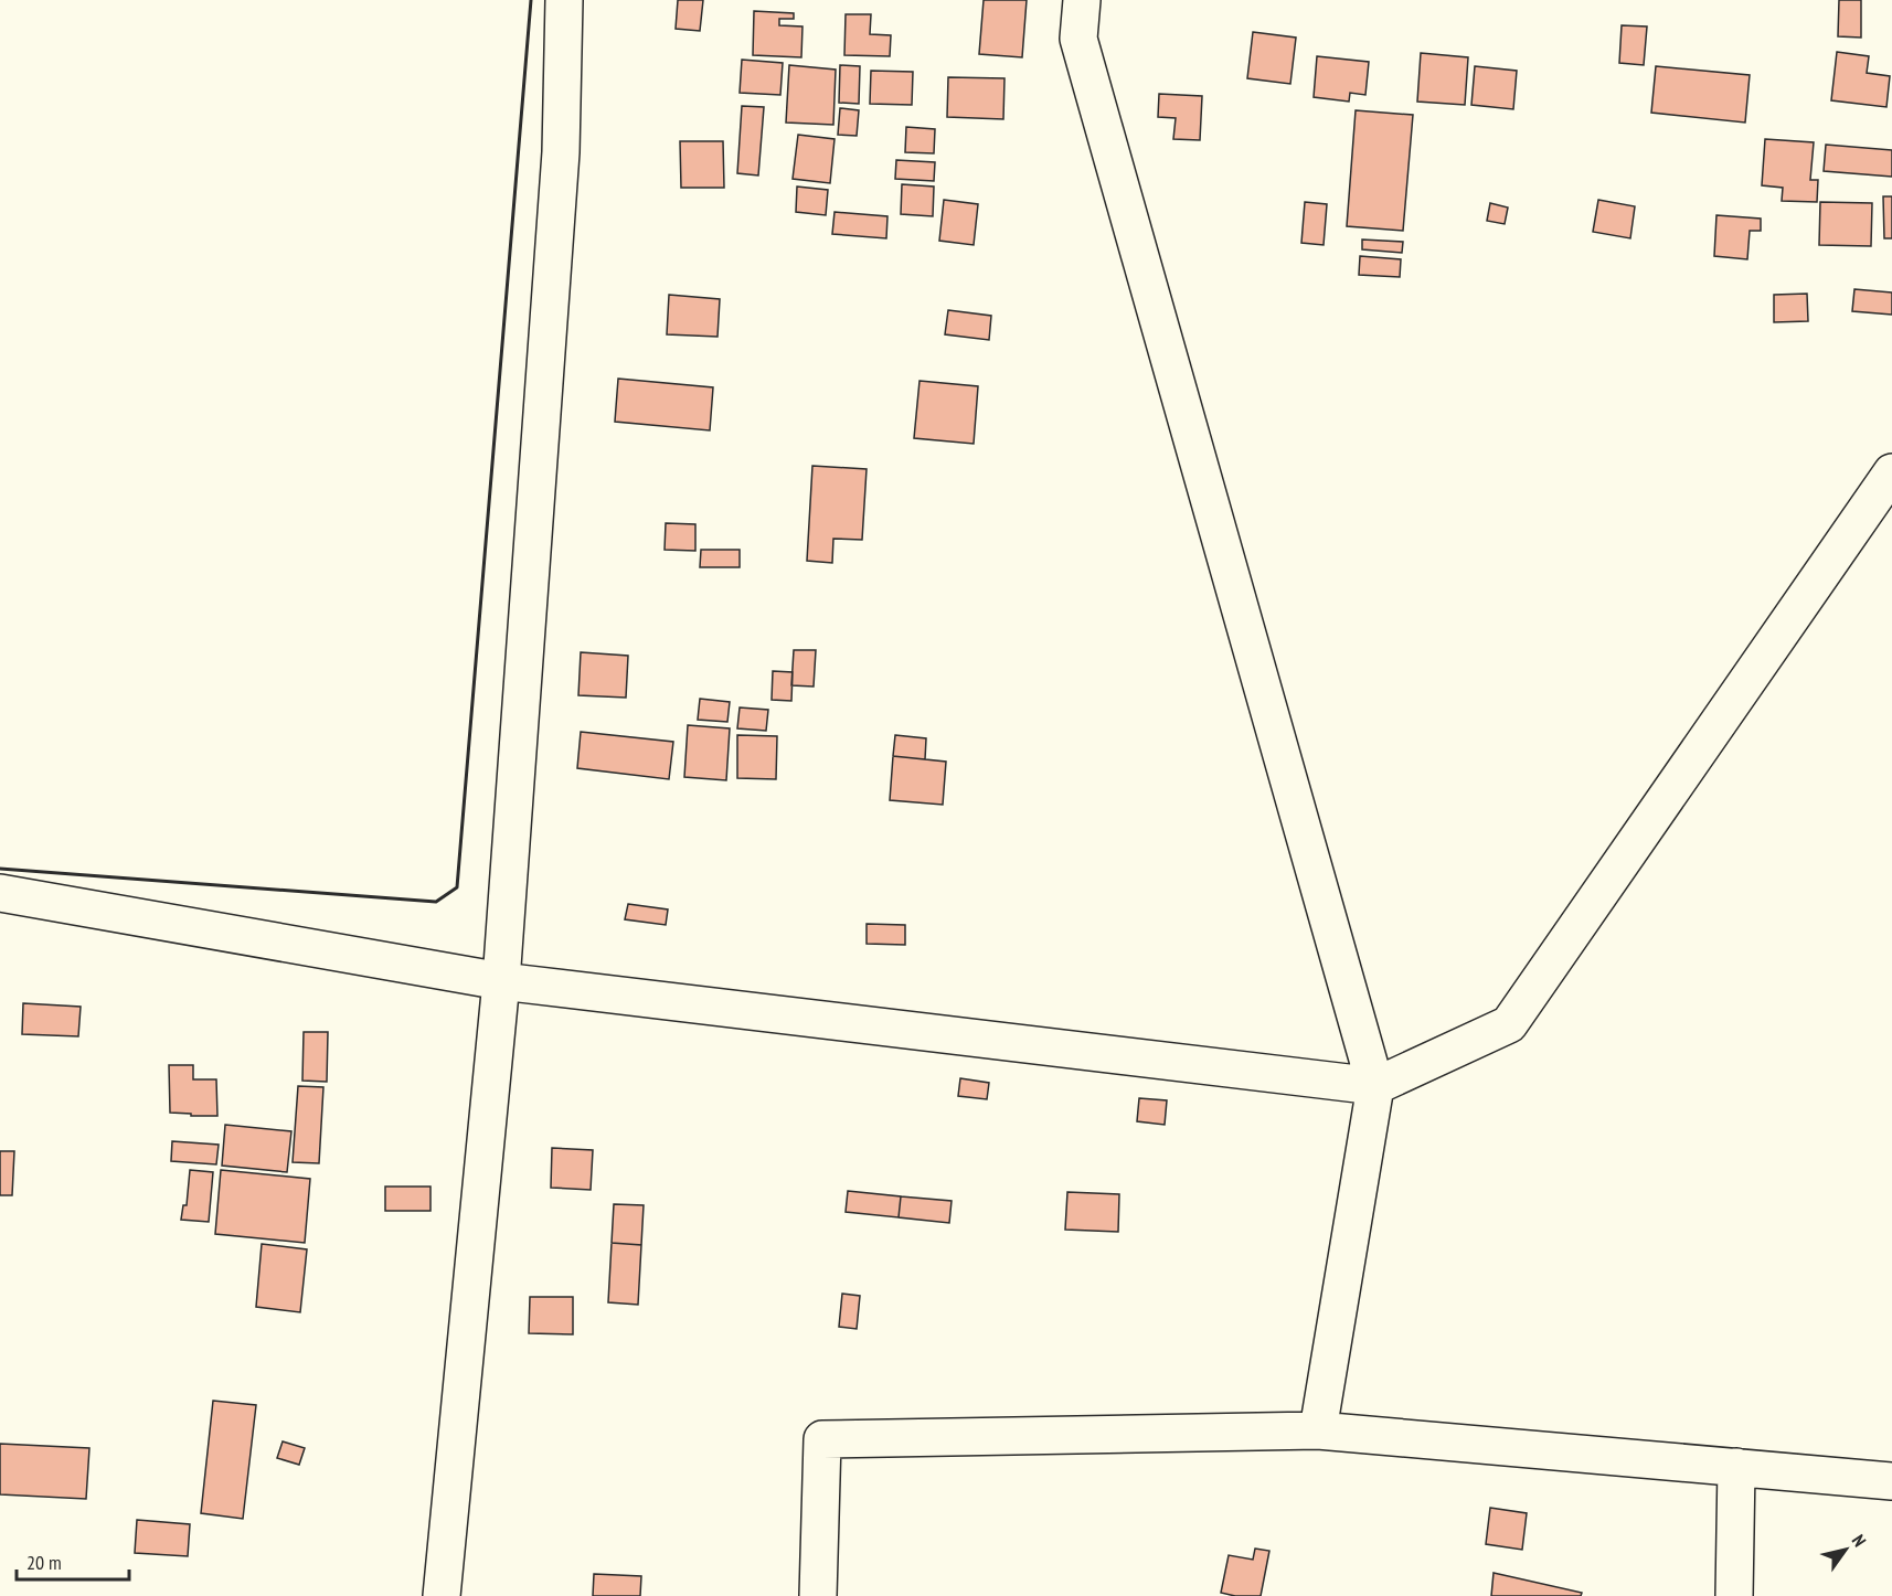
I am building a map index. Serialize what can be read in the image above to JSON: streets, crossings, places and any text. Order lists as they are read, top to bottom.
{
  "scale_bar": "20 m",
  "north": "top right"
}
